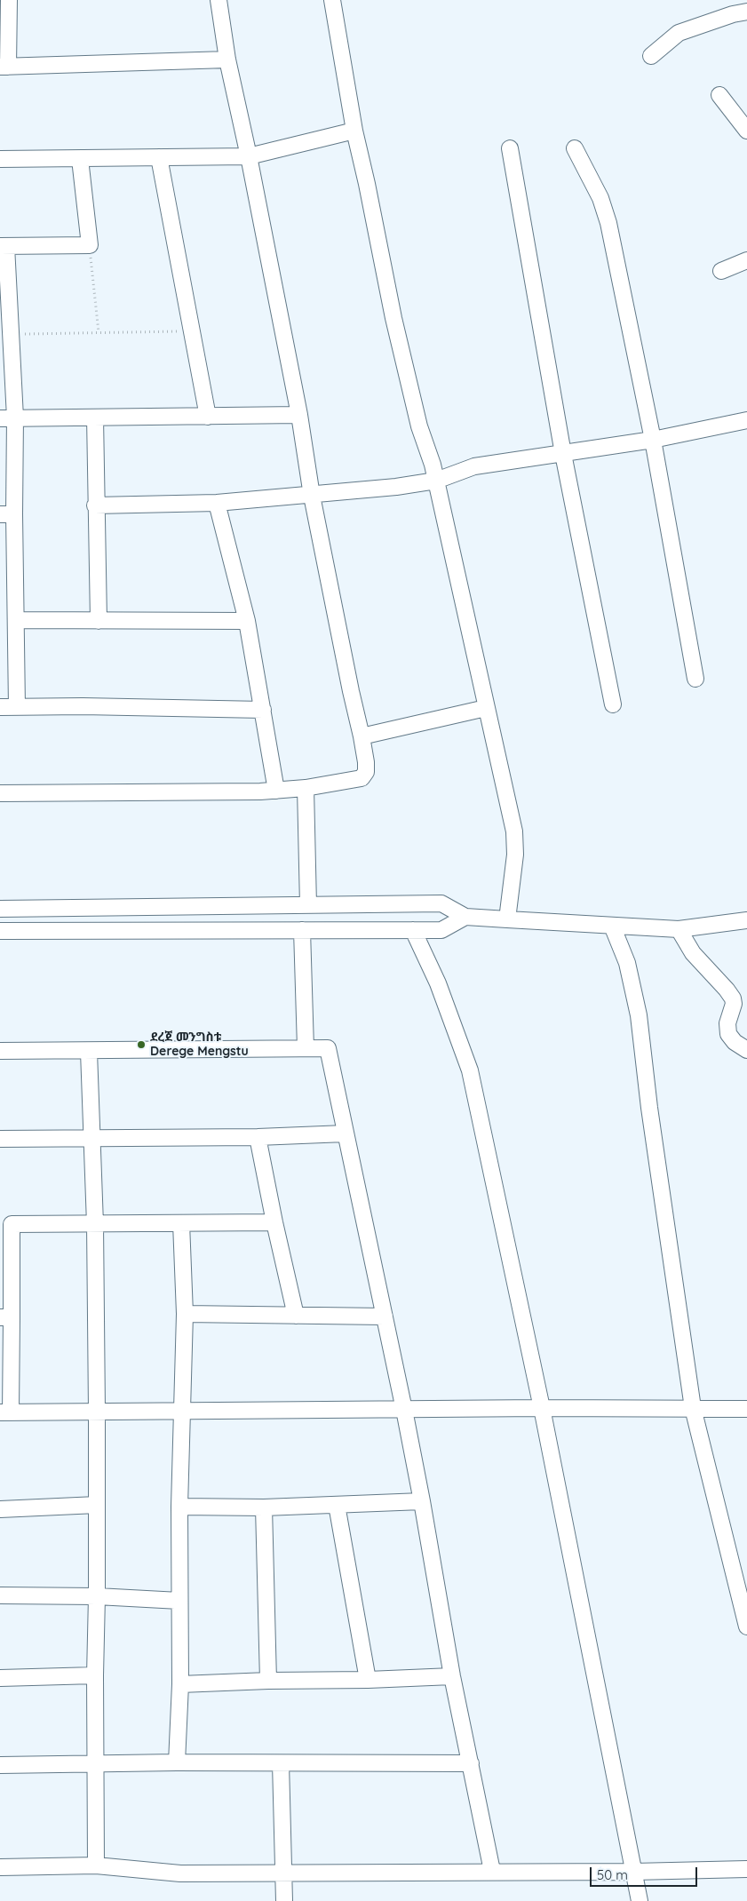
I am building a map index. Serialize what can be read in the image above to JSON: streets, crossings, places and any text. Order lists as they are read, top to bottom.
{
  "places": ["ደረጀ መንግስቱ Derege Mengstu"],
  "scale_bar": "50 m"
}
